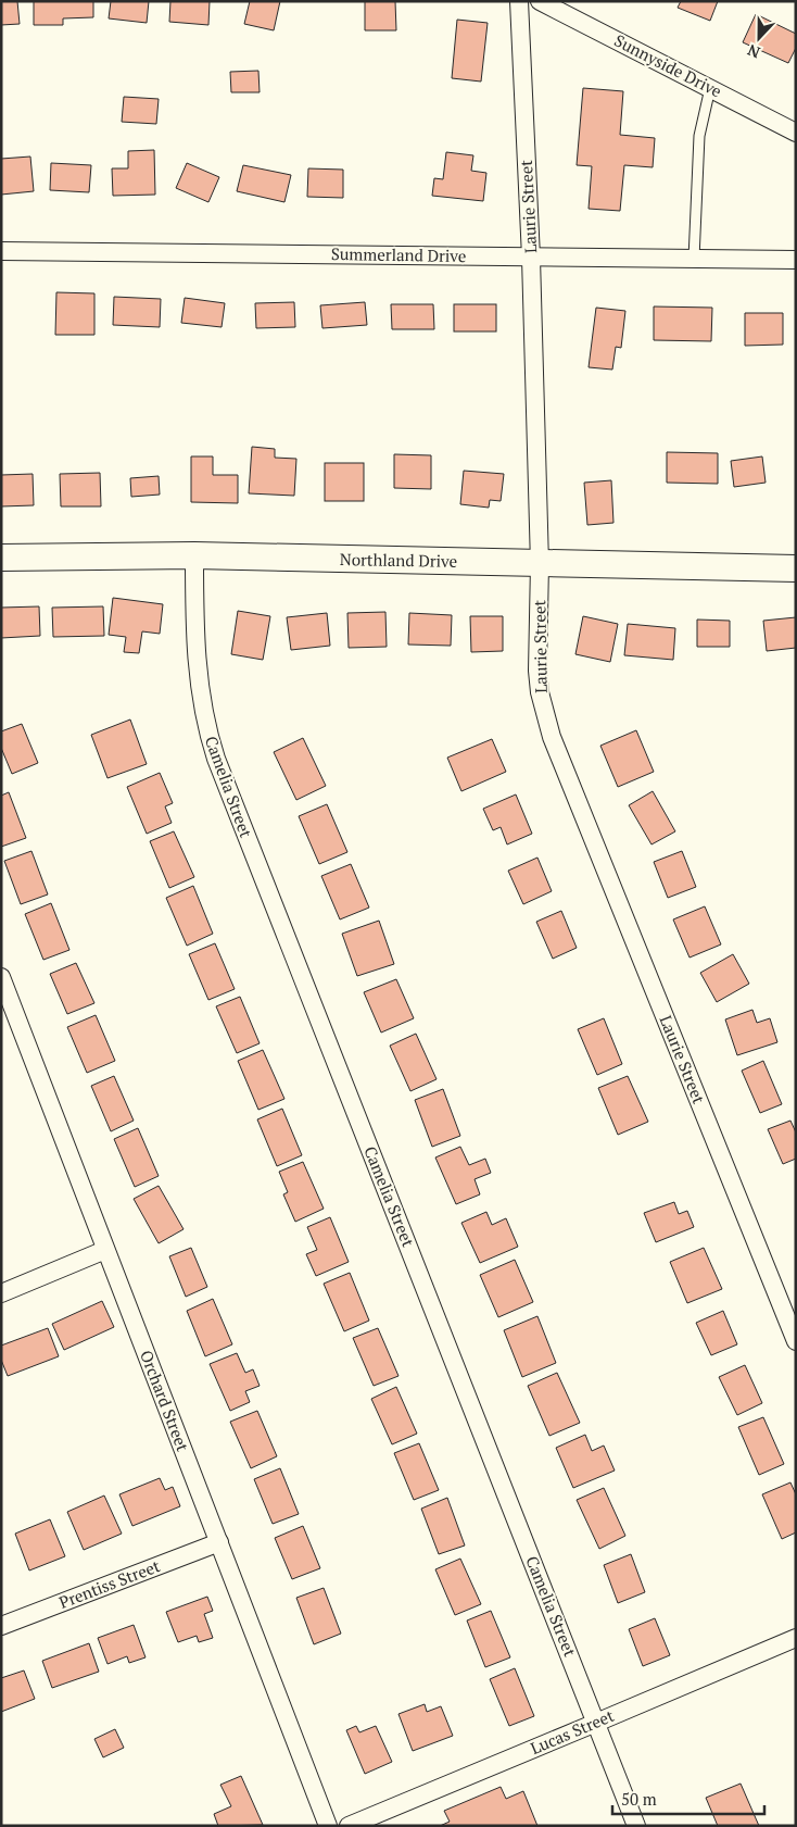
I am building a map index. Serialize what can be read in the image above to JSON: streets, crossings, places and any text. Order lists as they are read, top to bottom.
{
  "streets": {
    "street": [
      "Sunnyside Drive",
      "Laurie Street",
      "Summerland Drive",
      "Northland Drive",
      "Camelia Street",
      "Orchard Street",
      "Prentiss Street",
      "Lucas Street"
    ]
  },
  "crossings": [
    ["Laurie Street", "Summerland Drive"],
    ["Laurie Street", "Northland Drive"],
    ["Northland Drive", "Camelia Street"],
    ["Camelia Street", "Lucas Street"],
    ["Orchard Street", "Prentiss Street"]
  ],
  "scale_bar": "50 m",
  "north": "bottom"
}
